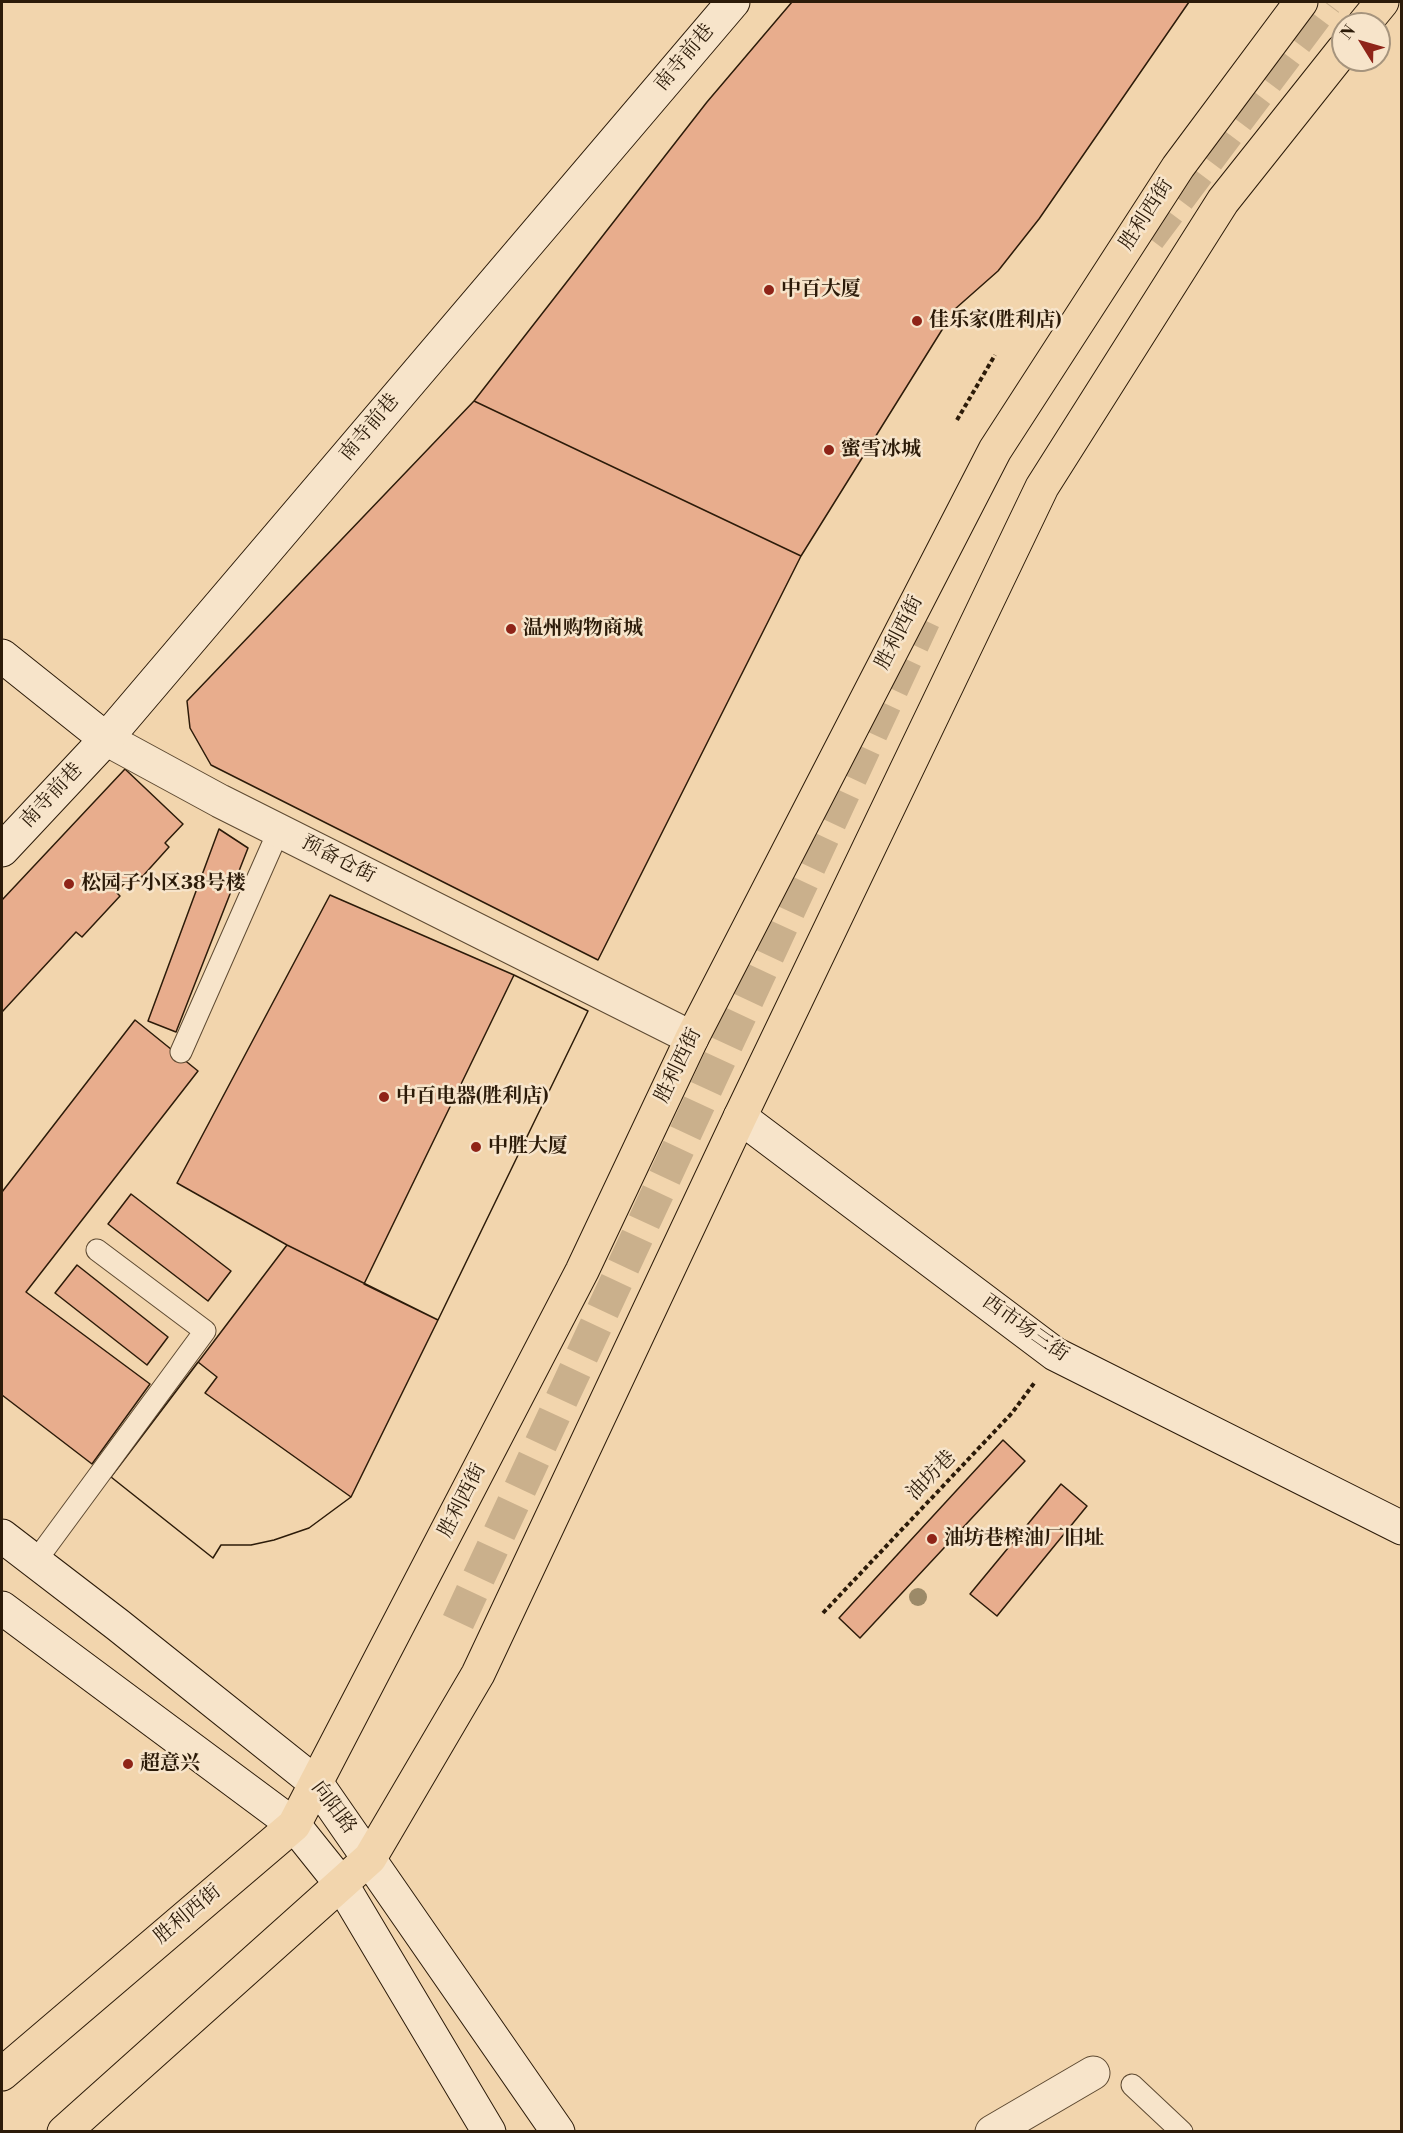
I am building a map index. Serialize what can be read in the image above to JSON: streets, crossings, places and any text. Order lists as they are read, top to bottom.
{
  "streets": {
    "main road": ["胜利西街"],
    "street": [
      "南寺前巷",
      "预备仓街",
      "西市场三街",
      "向阳路"
    ],
    "path": ["油坊巷"]
  },
  "crossings": [
    ["南寺前巷", "预备仓街"],
    ["胜利西街", "预备仓街"],
    ["胜利西街", "向阳路"],
    ["西市场三街", "油坊巷"]
  ],
  "places": [
    "中百大厦",
    "佳乐家(胜利店)",
    "蜜雪冰城",
    "温州购物商城",
    "松园子小区38号楼",
    "中百电器(胜利店)",
    "中胜大厦",
    "油坊巷榨油厂旧址",
    "超意兴"
  ],
  "north": "top left"
}
